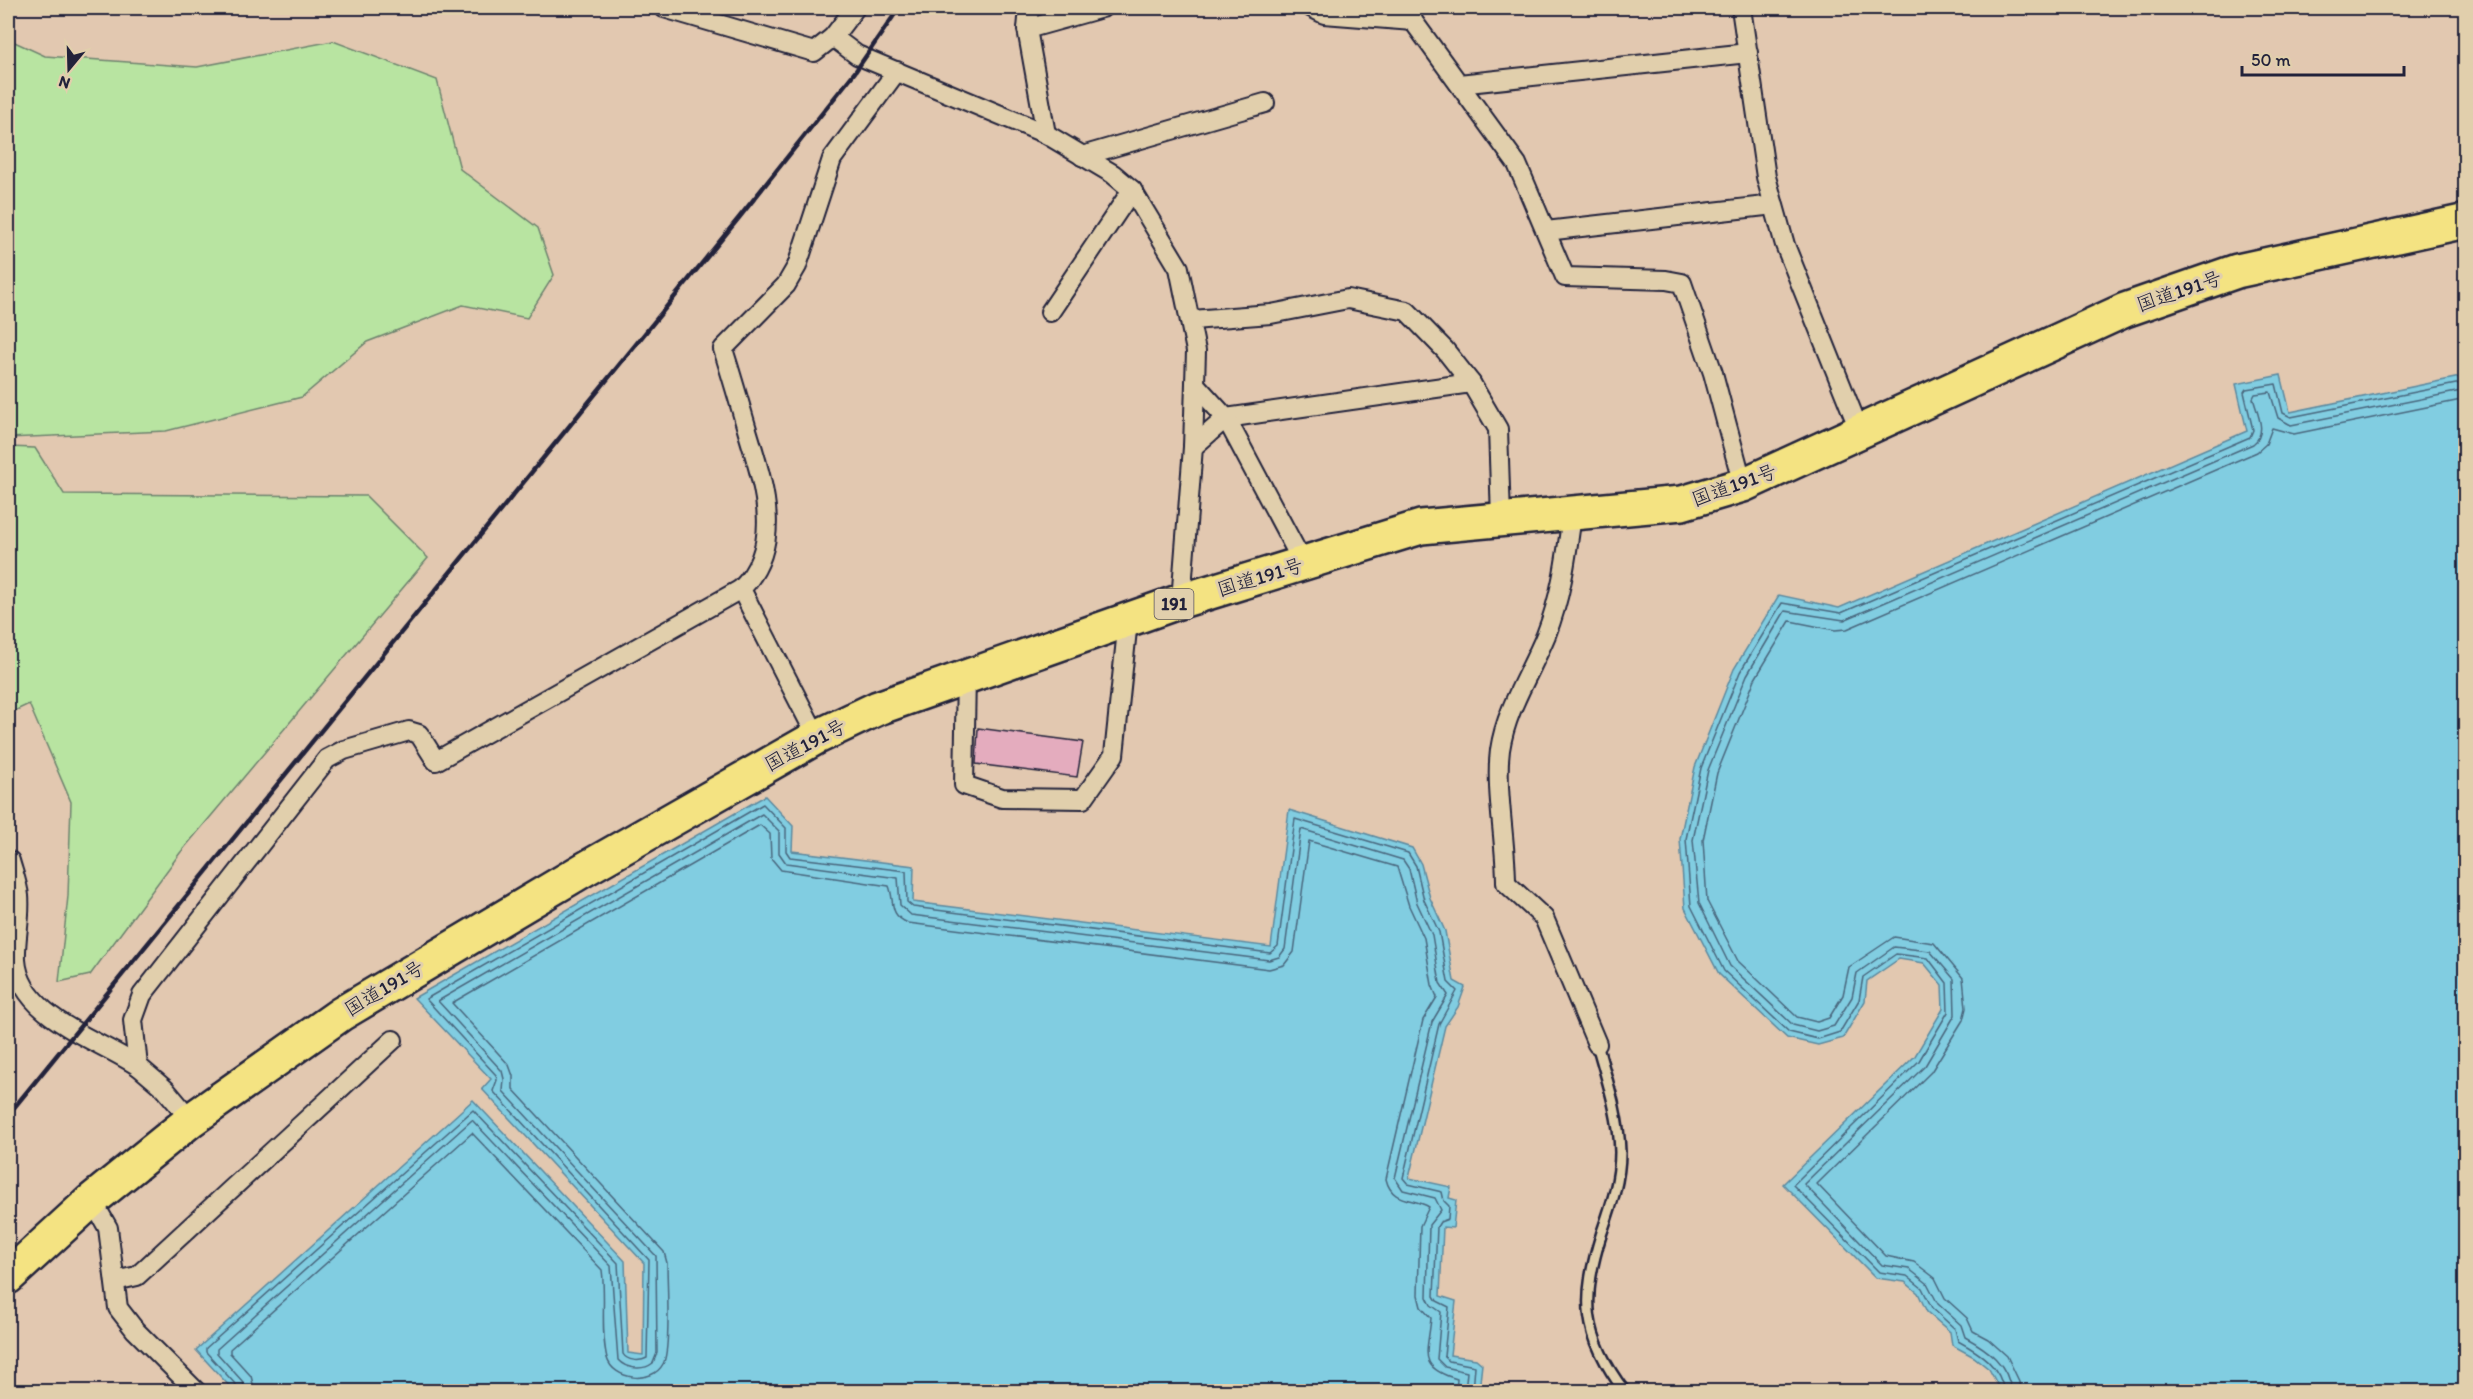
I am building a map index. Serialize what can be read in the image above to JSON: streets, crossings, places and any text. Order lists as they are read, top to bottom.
{
  "streets": {
    "highway": ["国道191号", "191"]
  },
  "scale_bar": "50 m",
  "north": "bottom"
}
